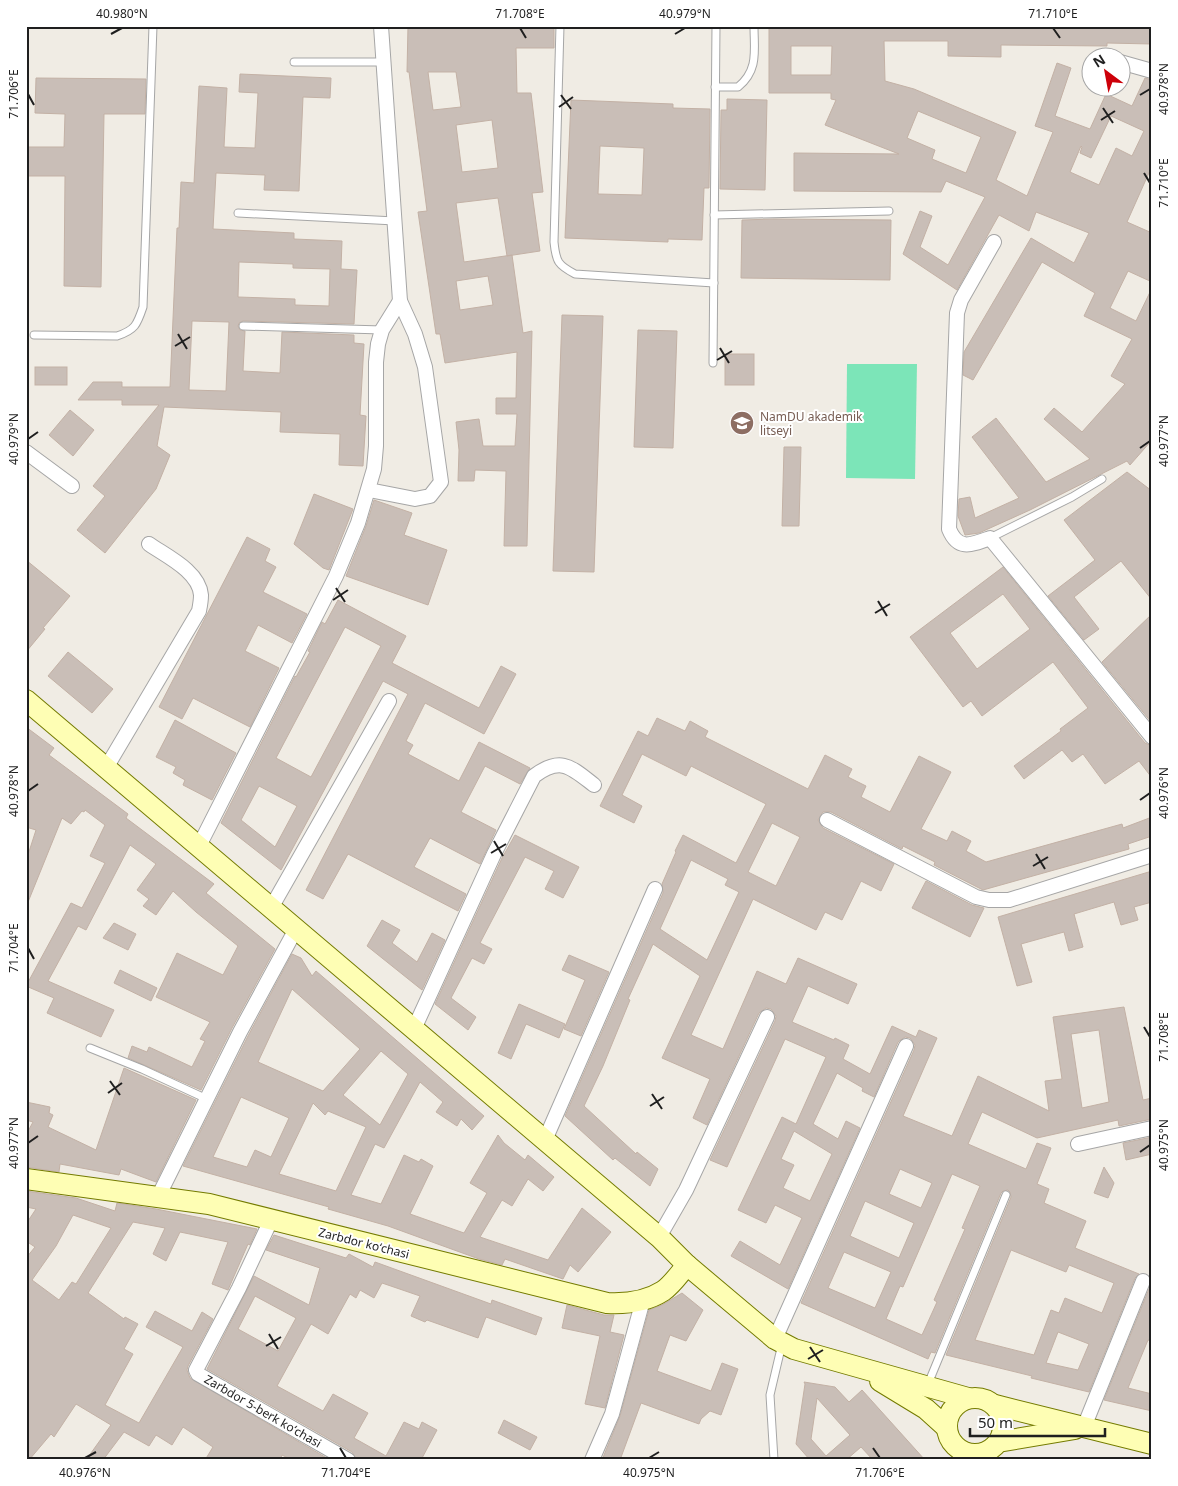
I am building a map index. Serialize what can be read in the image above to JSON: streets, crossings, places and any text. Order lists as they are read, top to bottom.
{
  "streets": {
    "main road": ["Zarbdor koʻchasi"],
    "street": ["Zarbdor 5-berk koʻchasi"]
  },
  "crossings": [
    ["Zarbdor koʻchasi", "Zarbdor 5-berk koʻchasi"]
  ],
  "places": {
    "school or university": ["NamDU akademik litseyi"]
  },
  "scale_bar": "50 m",
  "north": "top left",
  "coordinates": [
    "40.980°N",
    "71.708°E",
    "40.979°N",
    "71.710°E",
    "40.978°N",
    "71.706°E",
    "40.977°N",
    "40.976°N",
    "71.704°E",
    "40.975°N"
  ]
}
